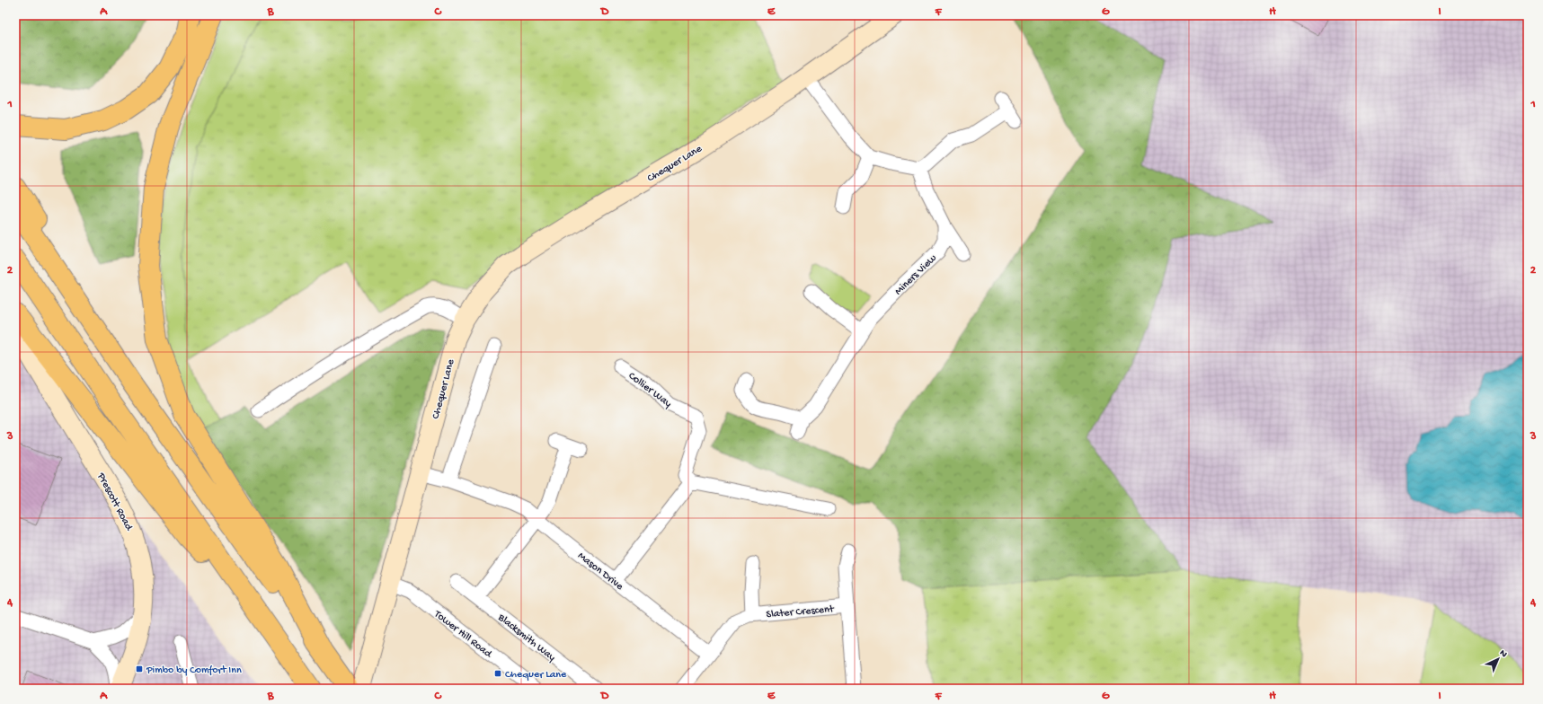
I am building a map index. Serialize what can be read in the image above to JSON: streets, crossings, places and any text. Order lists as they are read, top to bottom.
{
  "streets": {
    "street": [
      "Chequer Lane",
      "Miners View",
      "Collier Way",
      "Prescott Road",
      "Mason Drive",
      "Slater Crescent",
      "Tower Hill Road",
      "Blacksmith Way"
    ]
  },
  "crossings": [
    ["Chequer Lane", "Mason Drive"],
    ["Chequer Lane", "Tower Hill Road"],
    ["Mason Drive", "Slater Crescent"]
  ],
  "places": {
    "transit": ["Pimbo by Comfort Inn", "Chequer Lane"]
  },
  "north": "top right",
  "grid": {
    "columns": [
      "A",
      "B",
      "C",
      "D",
      "E",
      "F",
      "G",
      "H",
      "I"
    ],
    "rows": [
      "1",
      "2",
      "3",
      "4"
    ]
  }
}
